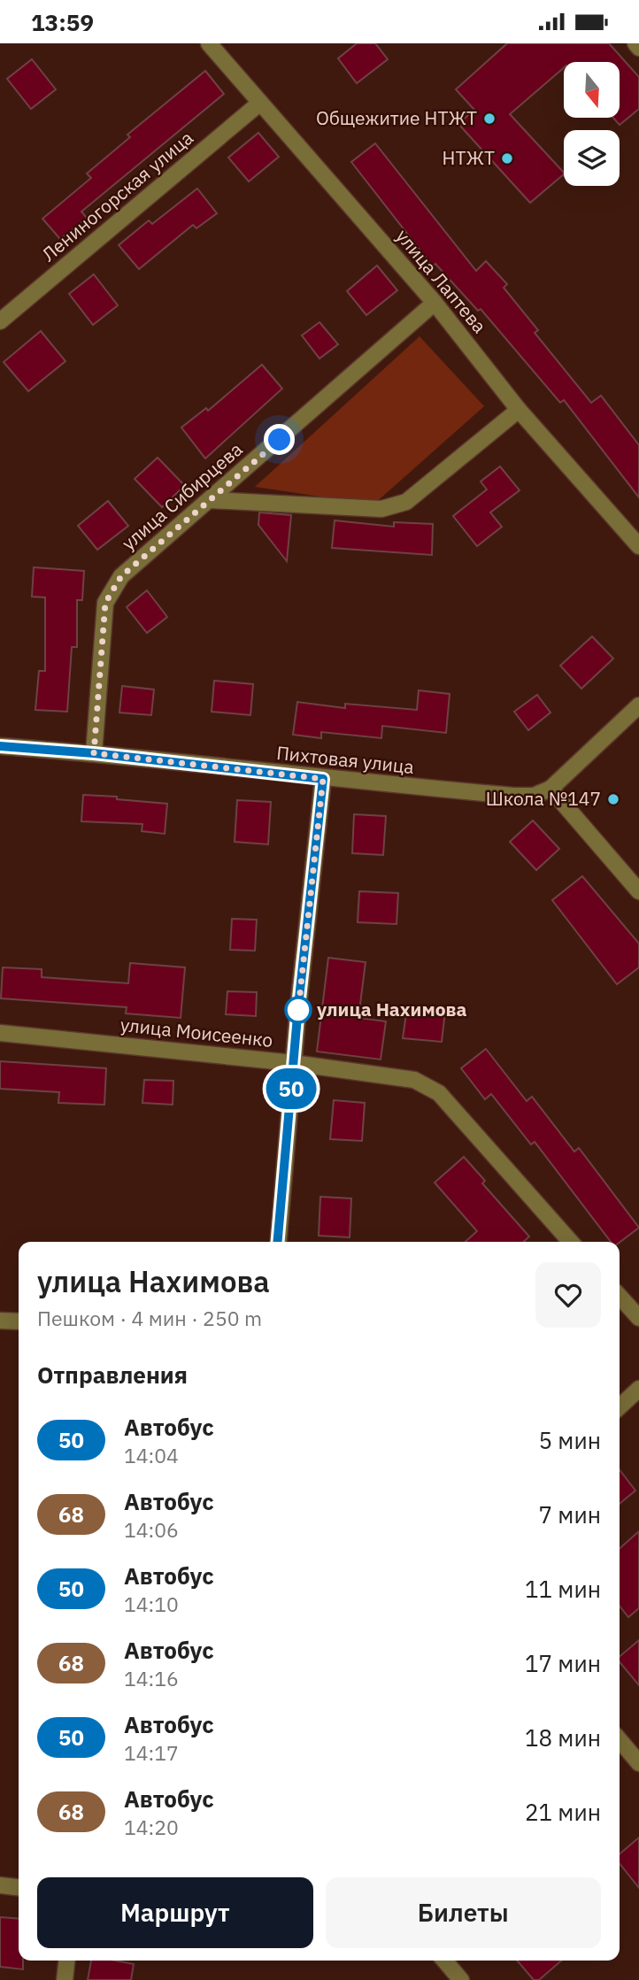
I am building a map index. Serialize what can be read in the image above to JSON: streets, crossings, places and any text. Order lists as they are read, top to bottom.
{
  "streets": {
    "street": [
      "Лениногорская улица",
      "улица Лаптева",
      "улица Сибирцева",
      "Пихтовая улица",
      "улица Моисеенко"
    ]
  },
  "crossings": [
    ["Лениногорская улица", "улица Лаптева"],
    ["улица Лаптева", "улица Сибирцева"],
    ["улица Сибирцева", "Пихтовая улица"]
  ],
  "places": [
    "Общежитие НТЖТ",
    "НТЖТ",
    "Школа №147",
    "улица Нахимова"
  ],
  "lines": ["bus line 50"],
  "north": "bottom",
  "page": {
    "status": "13:59",
    "on_map": "50",
    "heading": [
      ["улица Нахимова", "Пешком · 4 мин · 250 m"],
      "Отправления"
    ],
    "list": [
      {
        "mark": "50",
        "name": "Автобус",
        "note": "14:04",
        "value": "5 мин"
      },
      {
        "mark": "68",
        "name": "Автобус",
        "note": "14:06",
        "value": "7 мин"
      },
      {
        "mark": "50",
        "name": "Автобус",
        "note": "14:10",
        "value": "11 мин"
      },
      {
        "mark": "68",
        "name": "Автобус",
        "note": "14:16",
        "value": "17 мин"
      },
      {
        "mark": "50",
        "name": "Автобус",
        "note": "14:17",
        "value": "18 мин"
      },
      {
        "mark": "68",
        "name": "Автобус",
        "note": "14:20",
        "value": "21 мин"
      }
    ],
    "buttons": ["Маршрут", "Билеты"]
  }
}
